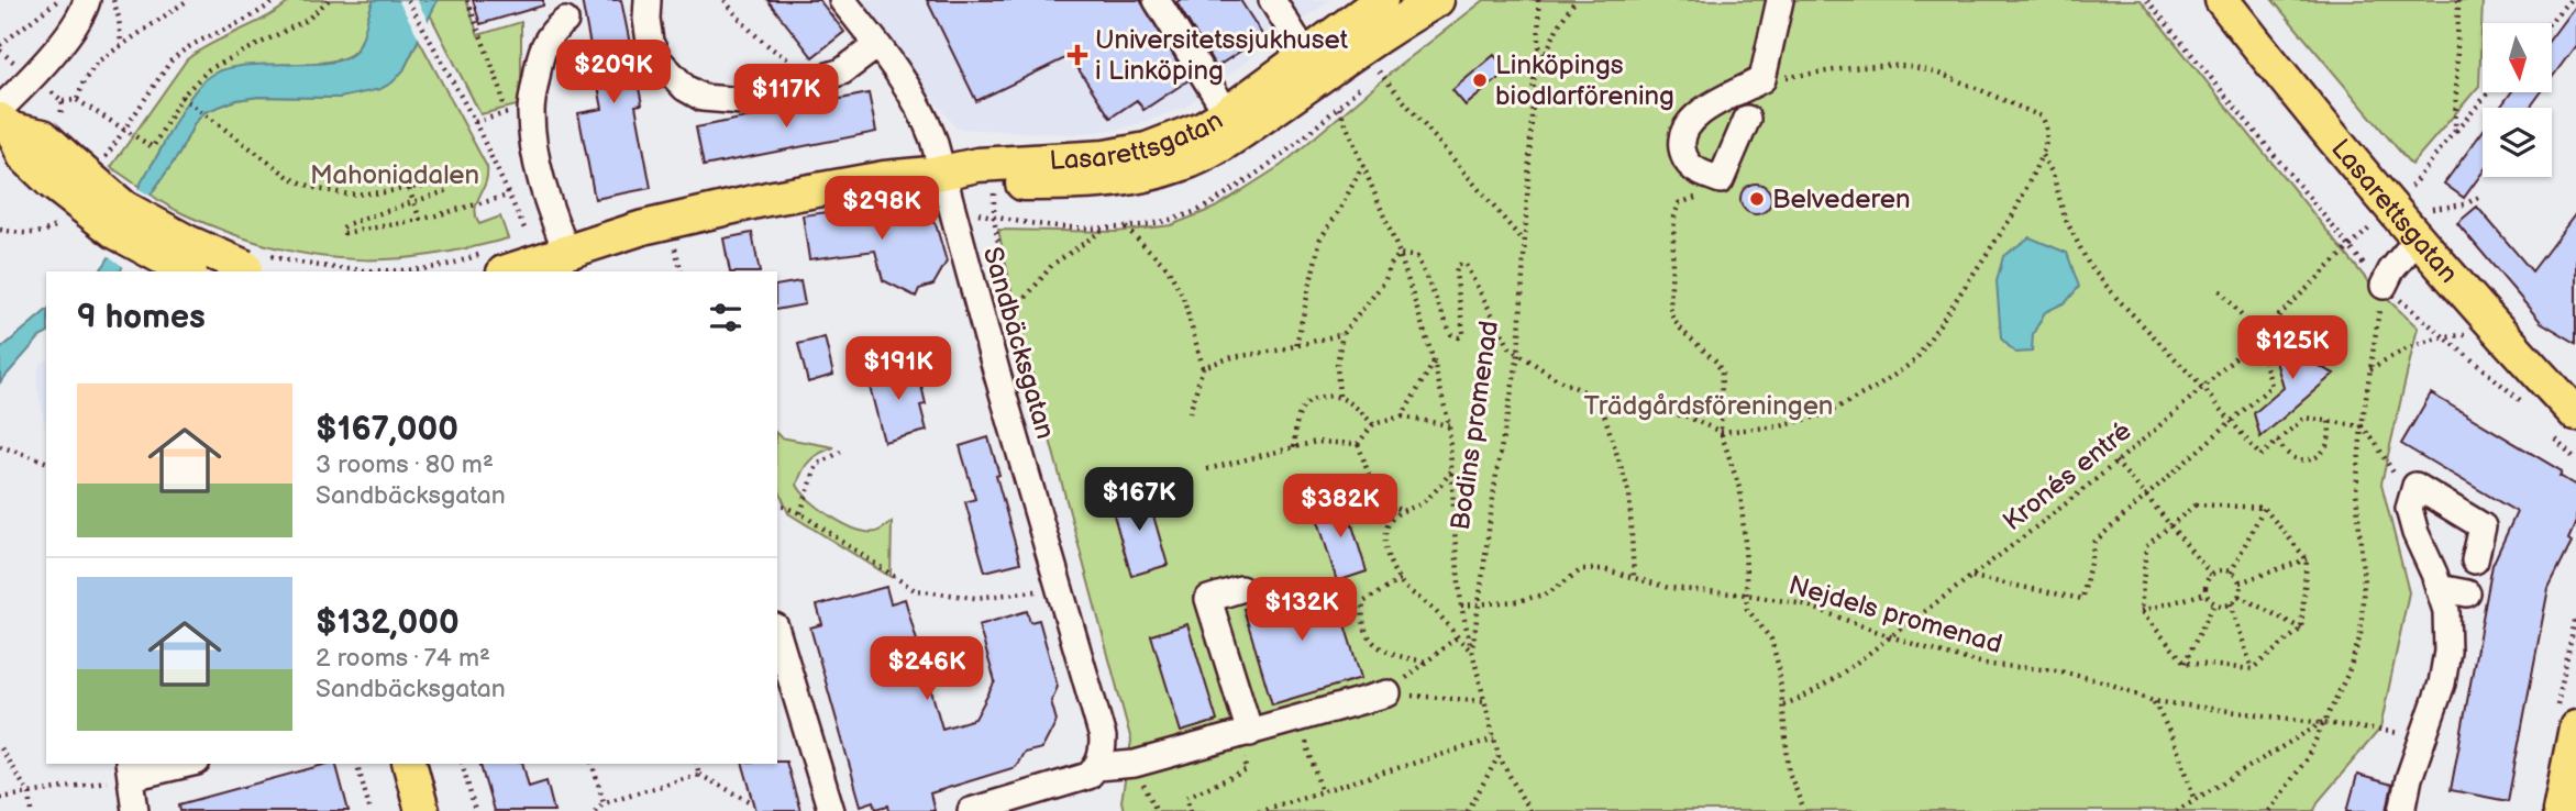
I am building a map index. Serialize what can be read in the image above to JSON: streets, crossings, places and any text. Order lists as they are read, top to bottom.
{
  "streets": {
    "main road": ["Lasarettsgatan"],
    "street": ["Sandbäcksgatan"],
    "path": ["Bodins promenad", "Kronés entré", "Nejdels promenad"]
  },
  "crossings": [
    ["Lasarettsgatan", "Sandbäcksgatan"],
    ["Lasarettsgatan", "Kronés entré"],
    ["Bodins promenad", "Nejdels promenad"],
    ["Kronés entré", "Nejdels promenad"]
  ],
  "parks": ["Mahoniadalen", "Trädgårdsföreningen"],
  "places": {
    "health": ["Universitetssjukhuset i Linköping"],
    "other": ["Linköpings biodlarförening", "Belvederen"]
  },
  "north": "bottom",
  "page": {
    "price": [
      "$209K",
      "$117K",
      "$298K",
      "$125K",
      "$191K",
      "$167K",
      "$382K",
      "$132K",
      "$246K"
    ],
    "heading": "9 homes",
    "list": [
      {
        "name": "$167,000",
        "note": "3 rooms · 80 m² · Sandbäcksgatan"
      },
      {
        "name": "$132,000",
        "note": "2 rooms · 74 m² · Sandbäcksgatan"
      }
    ]
  }
}
